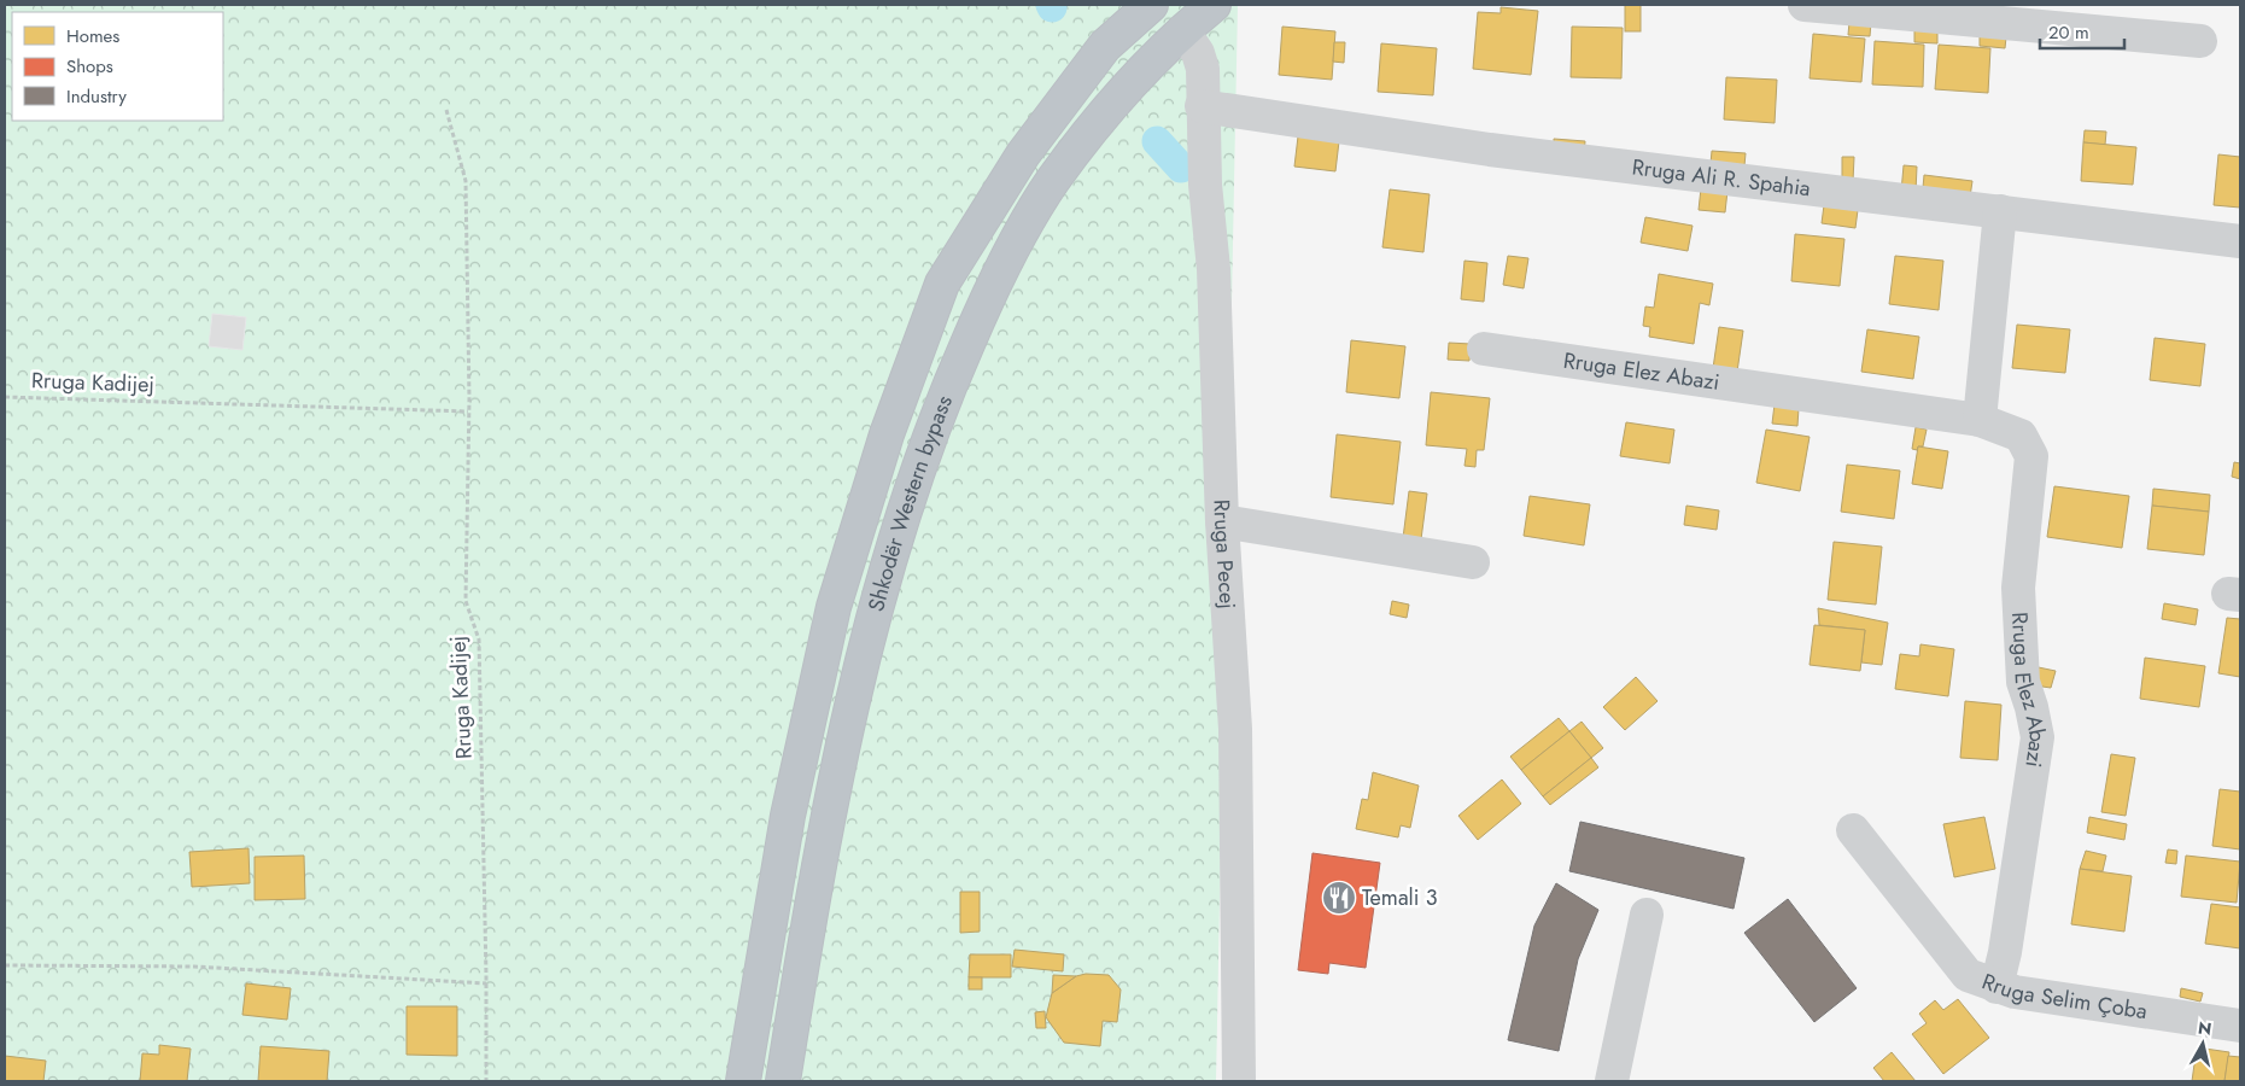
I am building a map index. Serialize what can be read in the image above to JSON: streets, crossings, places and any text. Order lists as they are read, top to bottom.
{
  "streets": {
    "highway": ["Shkodër Western bypass"],
    "street": [
      "Rruga Ali R. Spahia",
      "Rruga Elez Abazi",
      "Rruga Pecej",
      "Rruga Selim Çoba"
    ],
    "path": ["Rruga Kadijej"]
  },
  "crossings": [
    ["Rruga Ali R. Spahia", "Rruga Pecej"],
    ["Rruga Elez Abazi", "Rruga Selim Çoba"],
    ["Shkodër Western bypass", "Rruga Pecej"]
  ],
  "places": {
    "restaurant": ["Temali 3"]
  },
  "legend": ["Homes", "Shops", "Industry"],
  "scale_bar": "20 m",
  "north": "top"
}
